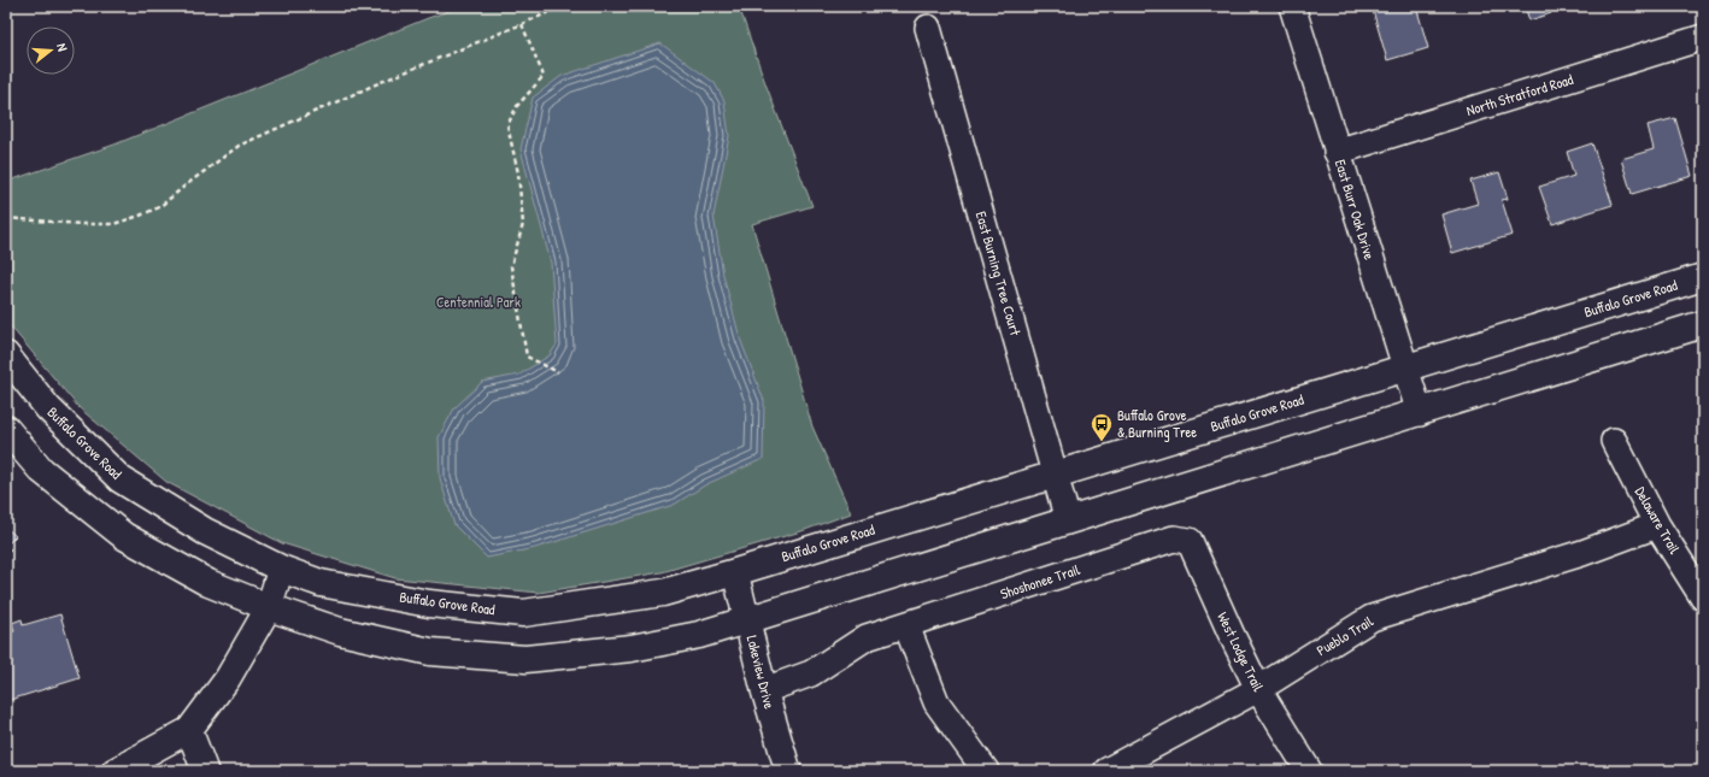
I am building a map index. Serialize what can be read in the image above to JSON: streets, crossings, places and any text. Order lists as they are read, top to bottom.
{
  "streets": {
    "main road": ["Buffalo Grove Road"],
    "street": [
      "North Stratford Road",
      "East Burr Oak Drive",
      "East Burning Tree Court",
      "Delaware Trail",
      "Shoshonee Trail",
      "Pueblo Trail",
      "West Lodge Trail",
      "Lakeview Drive"
    ]
  },
  "crossings": [
    ["North Stratford Road", "East Burr Oak Drive"],
    ["East Burr Oak Drive", "Buffalo Grove Road"],
    ["East Burning Tree Court", "Buffalo Grove Road"],
    ["Buffalo Grove Road", "Lakeview Drive"],
    ["Delaware Trail", "Pueblo Trail"],
    ["Shoshonee Trail", "West Lodge Trail"],
    ["Shoshonee Trail", "Lakeview Drive"],
    ["Pueblo Trail", "West Lodge Trail"]
  ],
  "parks": ["Centennial Park"],
  "places": {
    "bus stop": ["Buffalo Grove & Burning Tree"]
  },
  "north": "right"
}
